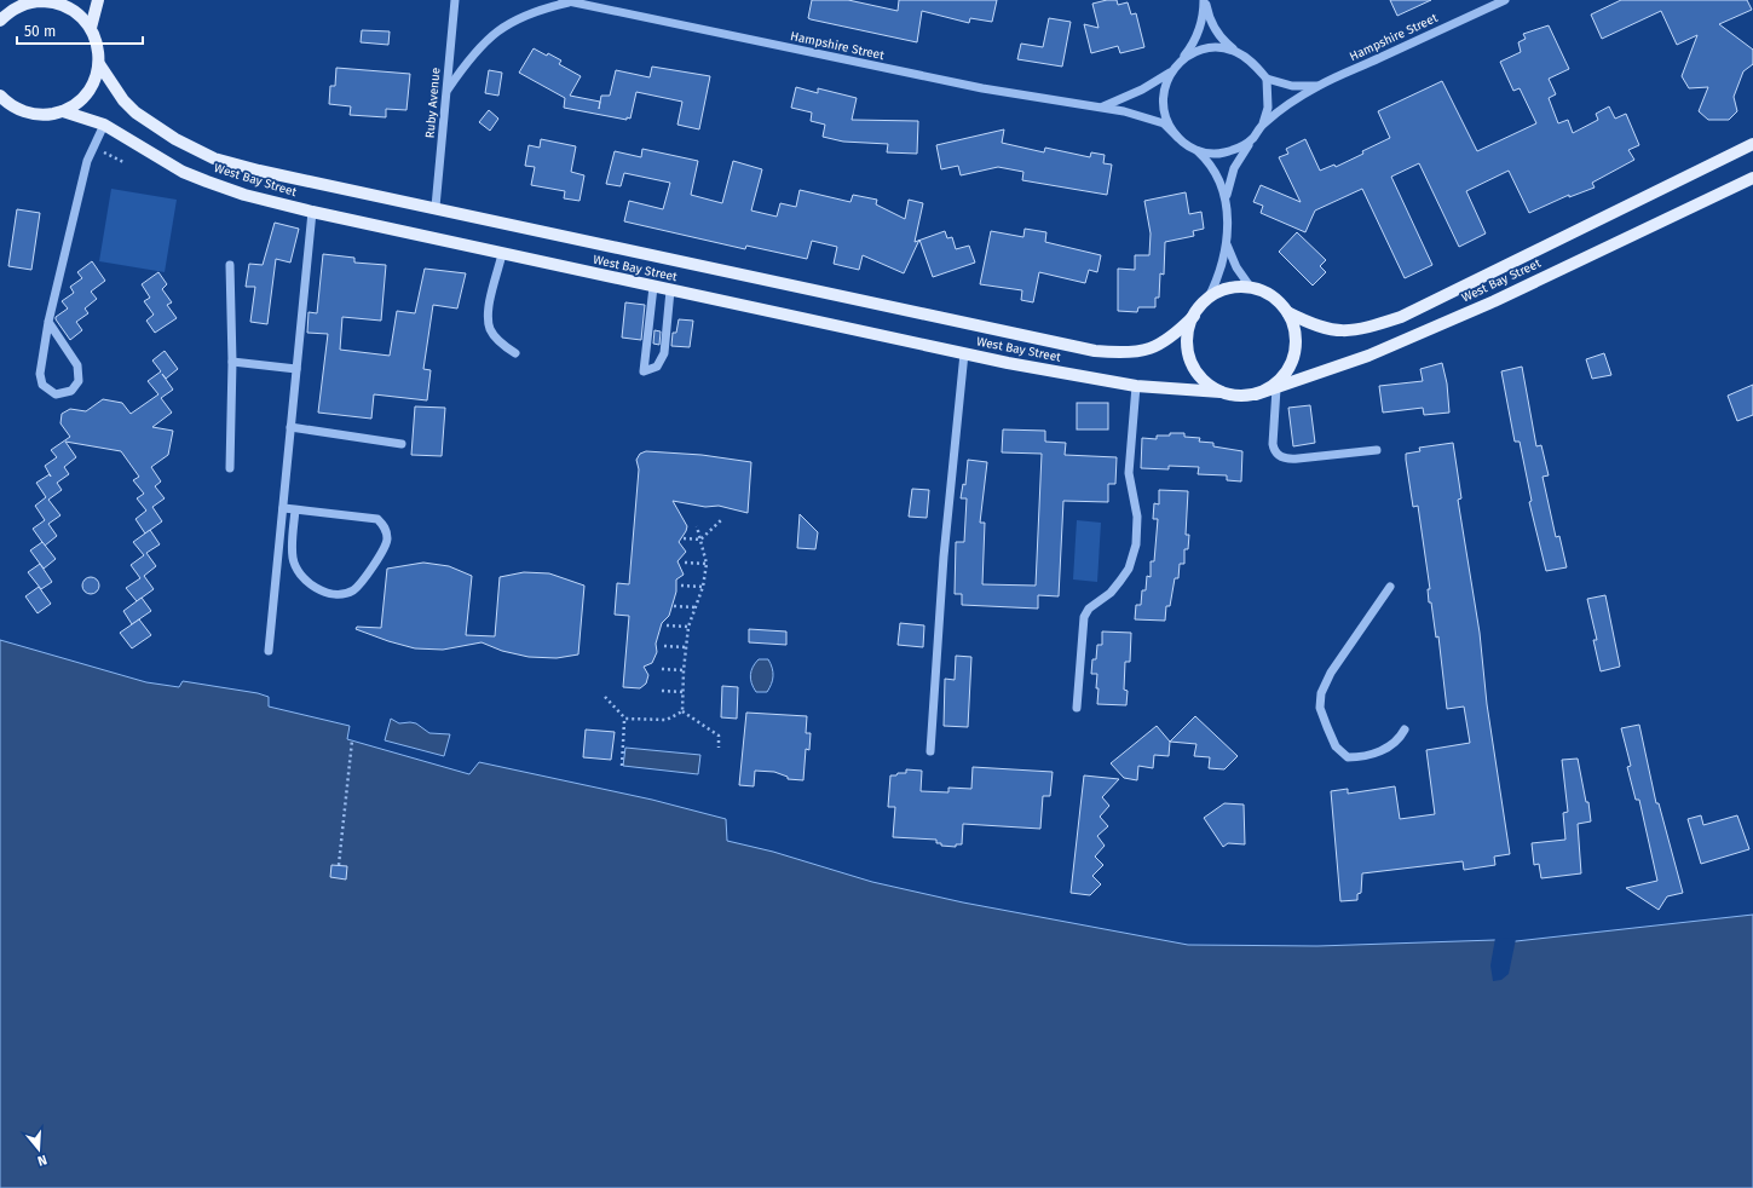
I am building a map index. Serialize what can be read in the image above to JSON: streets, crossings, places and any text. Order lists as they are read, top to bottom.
{
  "streets": {
    "main road": ["West Bay Street"],
    "street": ["Hampshire Street", "Ruby Avenue"]
  },
  "crossings": [
    ["Hampshire Street", "Ruby Avenue"],
    ["Ruby Avenue", "West Bay Street"]
  ],
  "scale_bar": "50 m",
  "north": "bottom"
}
